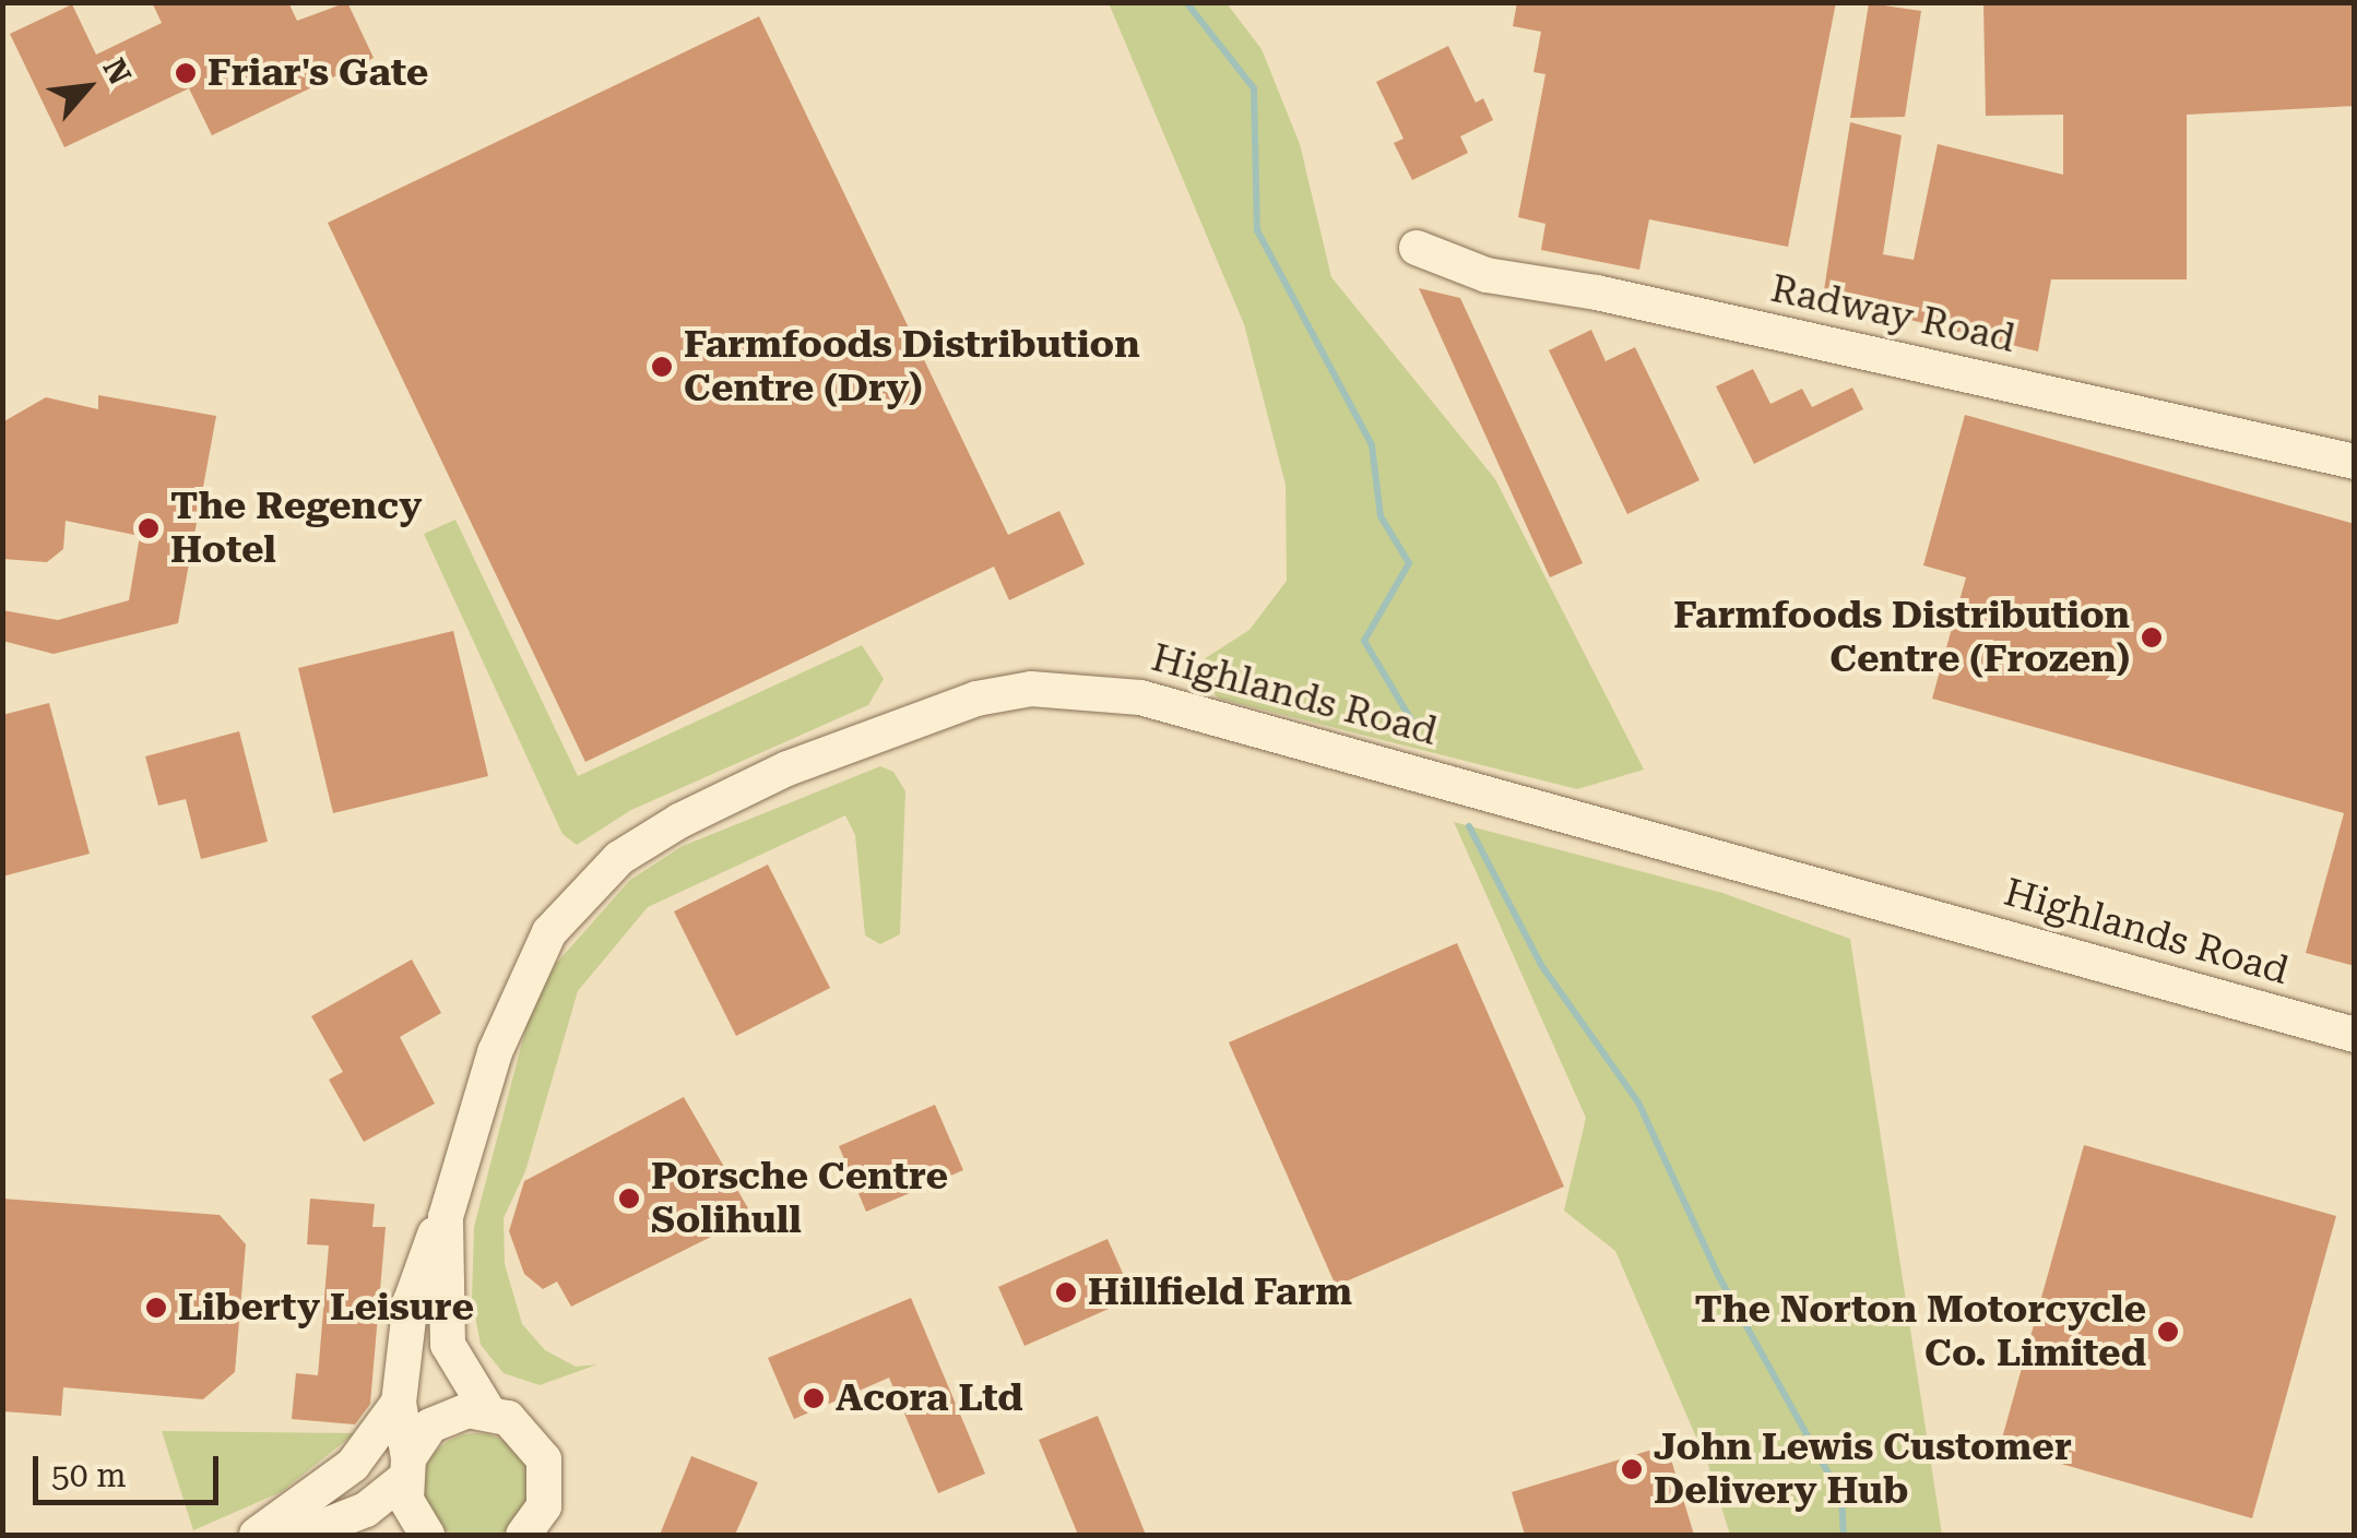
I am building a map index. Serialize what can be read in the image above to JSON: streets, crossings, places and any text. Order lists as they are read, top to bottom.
{
  "streets": {
    "street": ["Radway Road", "Highlands Road"]
  },
  "places": [
    "Friar's Gate",
    "Farmfoods Distribution Centre (Dry)",
    "The Regency Hotel",
    "Farmfoods Distribution Centre (Frozen)",
    "Porsche Centre Solihull",
    "Hillfield Farm",
    "Liberty Leisure",
    "The Norton Motorcycle Co. Limited",
    "Acora Ltd",
    "John Lewis Customer Delivery Hub"
  ],
  "scale_bar": "50 m",
  "north": "top right"
}
